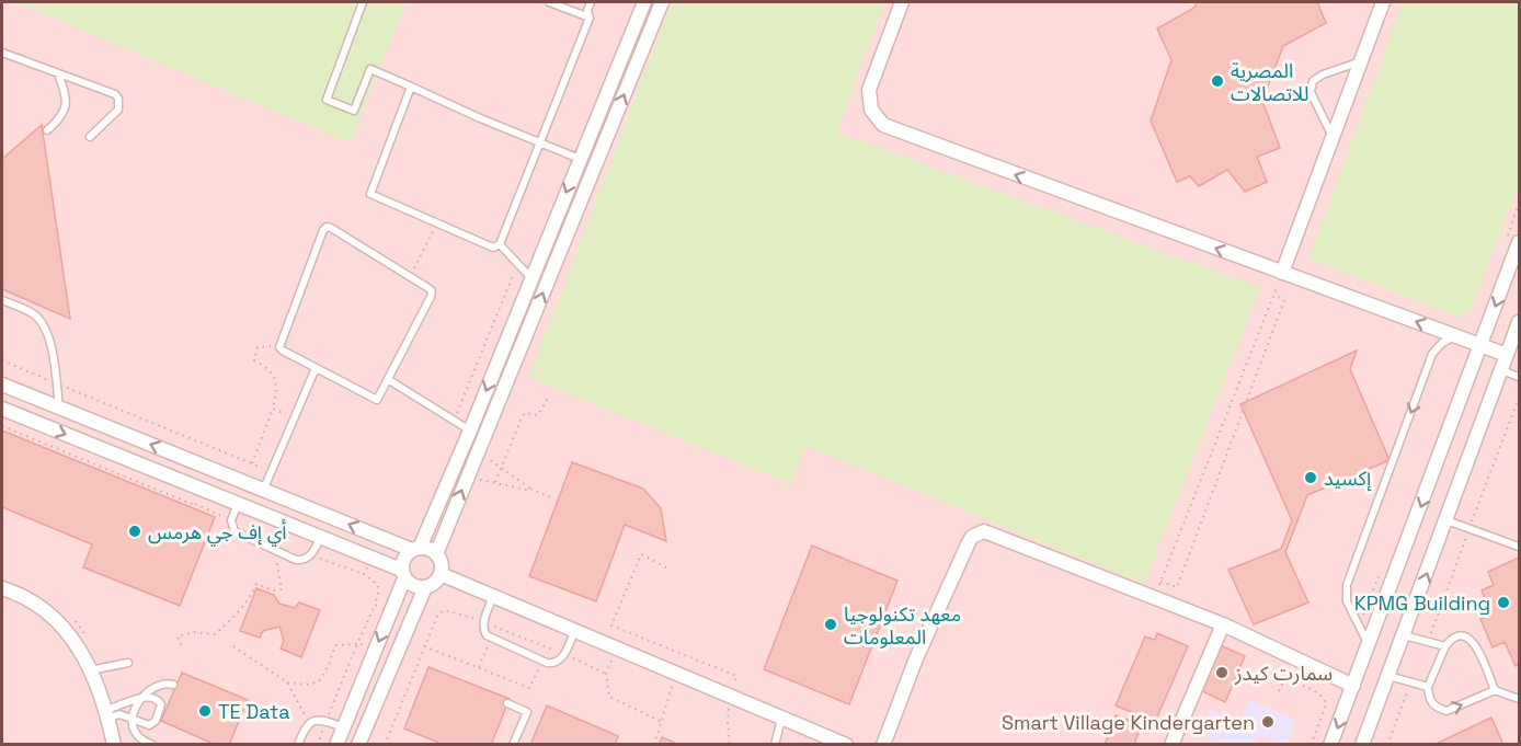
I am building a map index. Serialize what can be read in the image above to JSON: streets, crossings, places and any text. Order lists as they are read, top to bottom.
{
  "places": [
    "المصرية للاتصالات",
    "إكسيد",
    "أي إف جي هرمس",
    "KPMG Building",
    "معهد تكنولوجيا المعلومات",
    "سمارت كيدز",
    "TE Data",
    "Smart Village Kindergarten"
  ]
}
